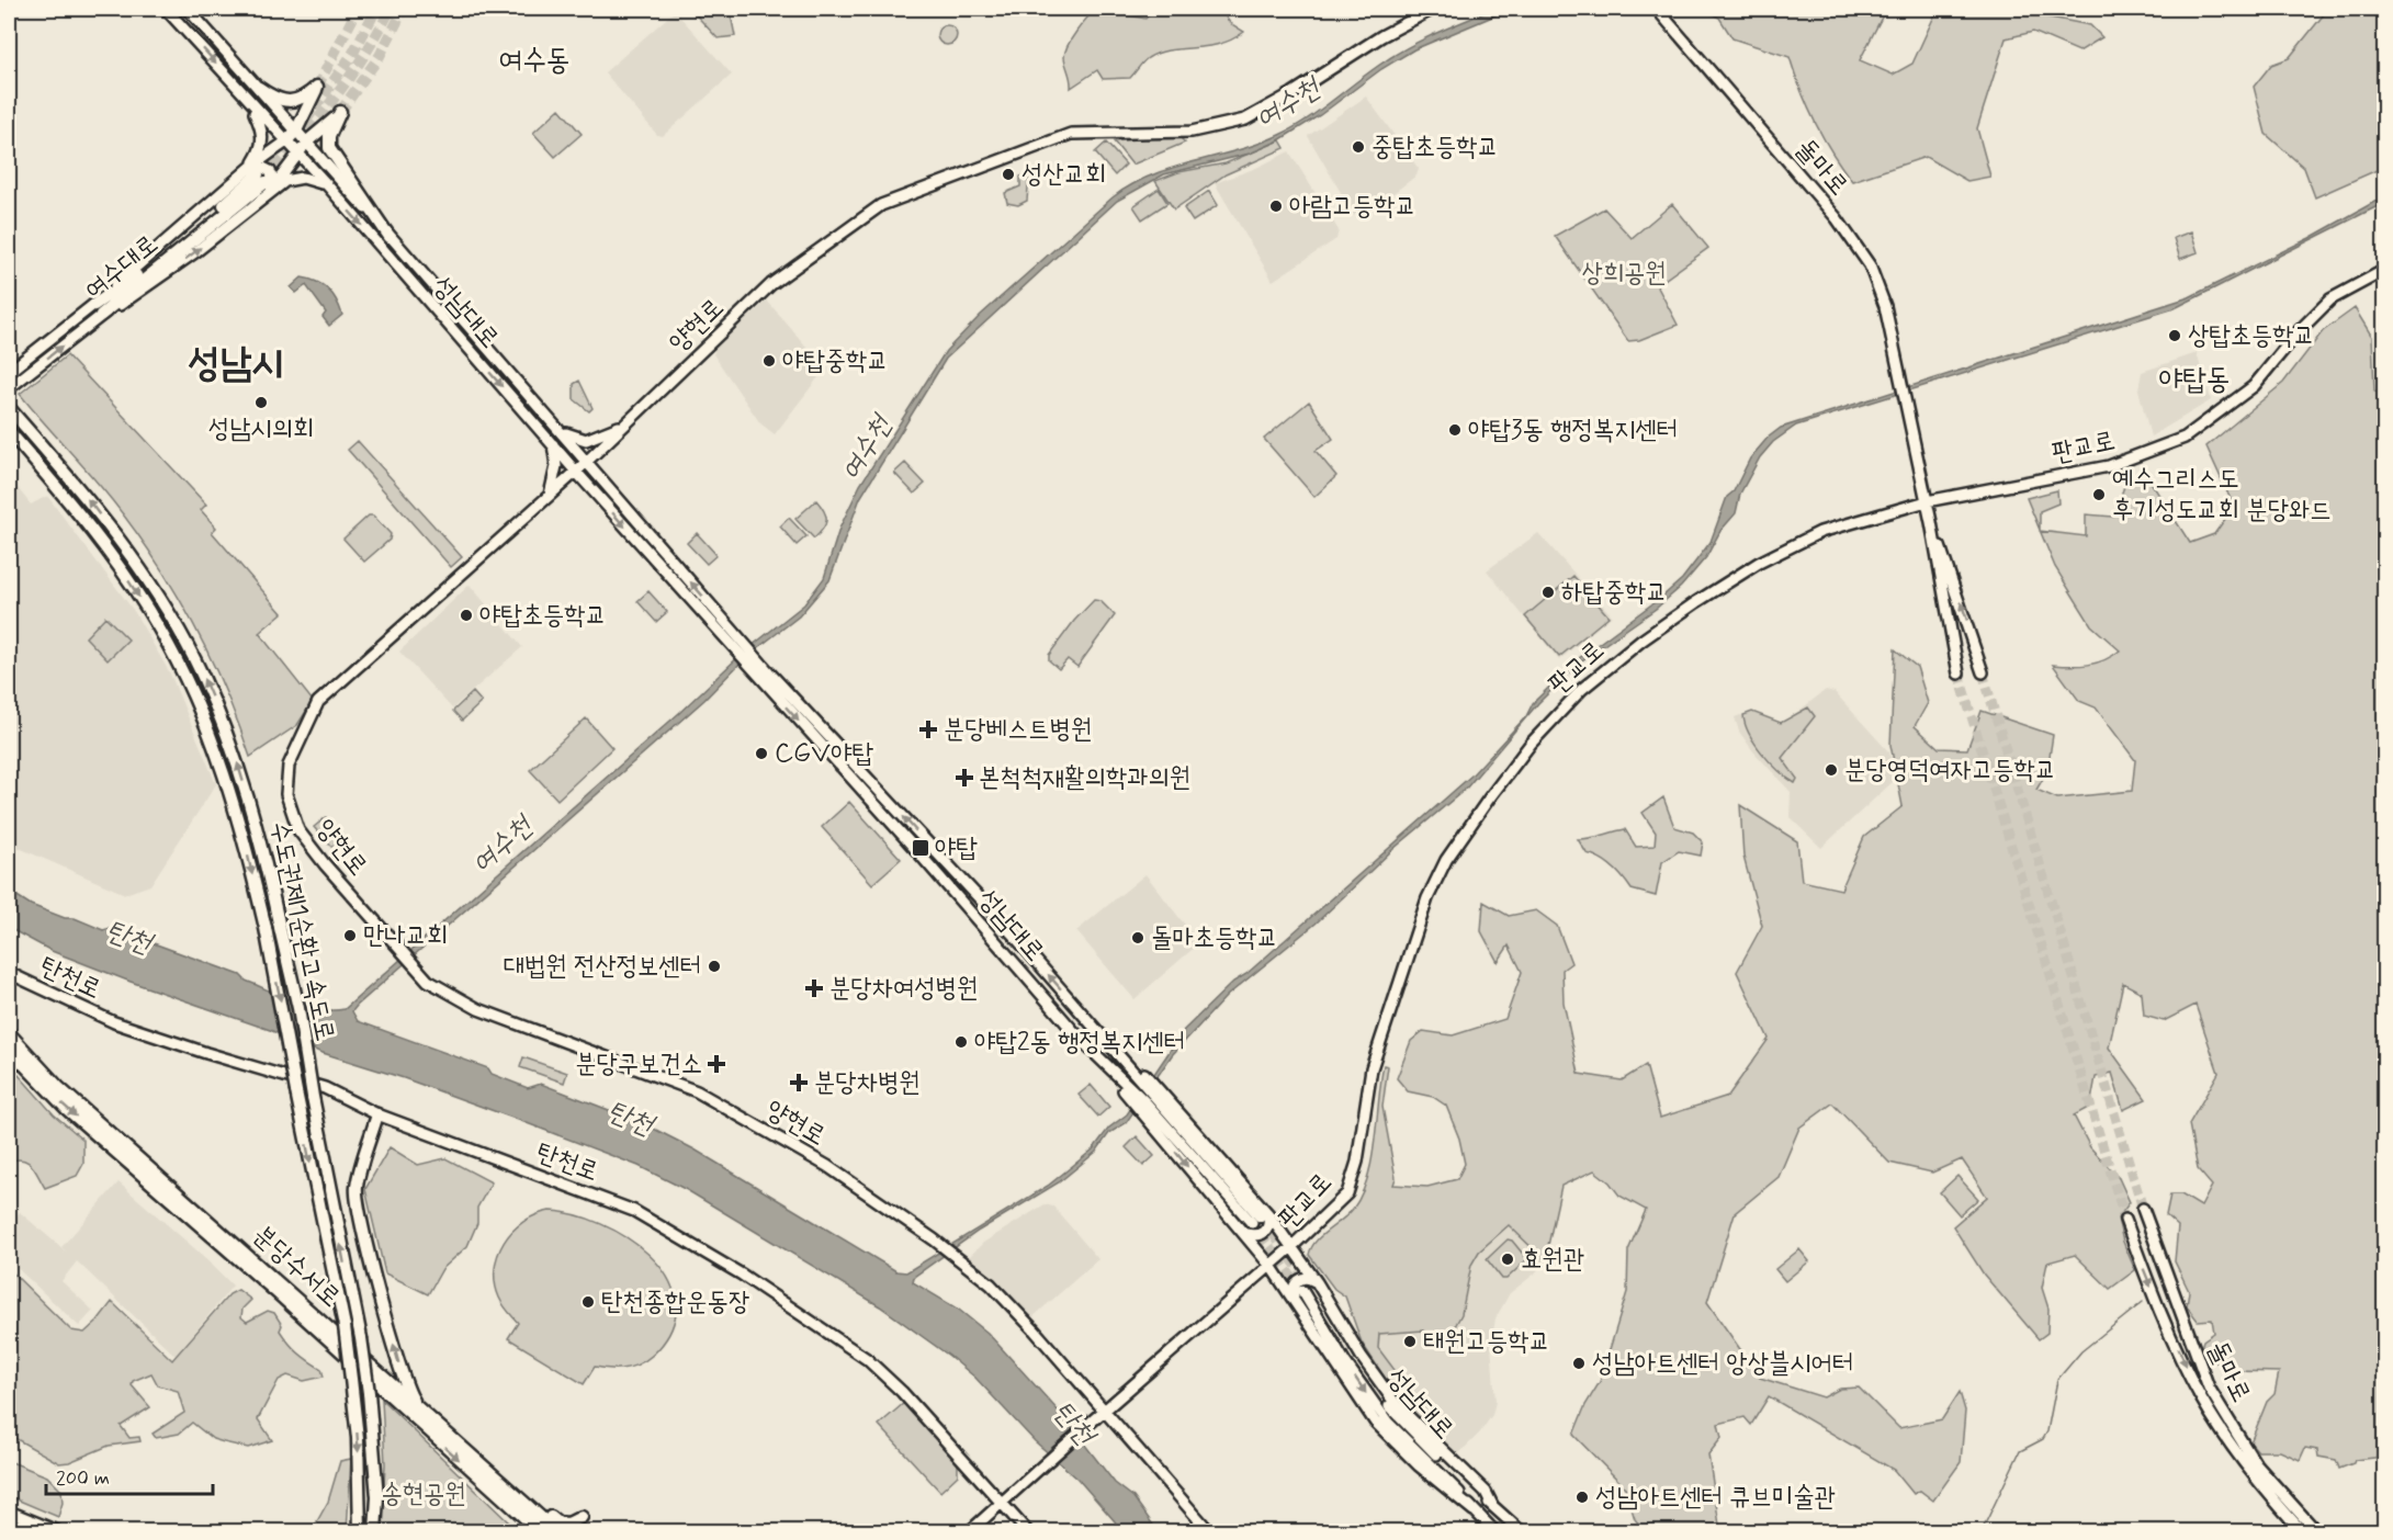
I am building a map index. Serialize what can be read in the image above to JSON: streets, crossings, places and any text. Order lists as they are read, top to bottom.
{
  "streets": {
    "highway": ["여수대로", "수도권제1순환고속도로", "분당수서로"],
    "main road": [
      "돌마로",
      "성남대로",
      "양현로",
      "판교로",
      "탄천로"
    ]
  },
  "crossings": [
    ["돌마로", "판교로"],
    ["성남대로", "양현로"],
    ["양현로", "판교로"],
    ["판교로", "탄천로"]
  ],
  "districts": ["여수동", "성남시", "야탑동"],
  "water": ["여수천", "탄천"],
  "parks": ["상희공원", "송현공원"],
  "places": {
    "other": [
      "중탑초등학교",
      "성산교회",
      "아람고등학교",
      "상탑초등학교",
      "야탑중학교",
      "성남시의회",
      "야탑3동 행정복지센터",
      "예수그리스도 후기성도교회 분당와드",
      "하탑중학교",
      "야탑초등학교",
      "CGV야탑",
      "분당영덕여자고등학교",
      "만나교회",
      "돌마초등학교",
      "대법원 전산정보센터",
      "야탑2동 행정복지센터",
      "효원관",
      "탄천종합운동장",
      "태원고등학교",
      "성남아트센터 앙상블시어터",
      "성남아트센터 큐브미술관"
    ],
    "health": [
      "분당베스트병원",
      "본척척재활의학과의원",
      "분당차여성병원",
      "분당구보건소",
      "분당차병원"
    ],
    "transit": ["야탑"]
  },
  "scale_bar": "200 m"
}
